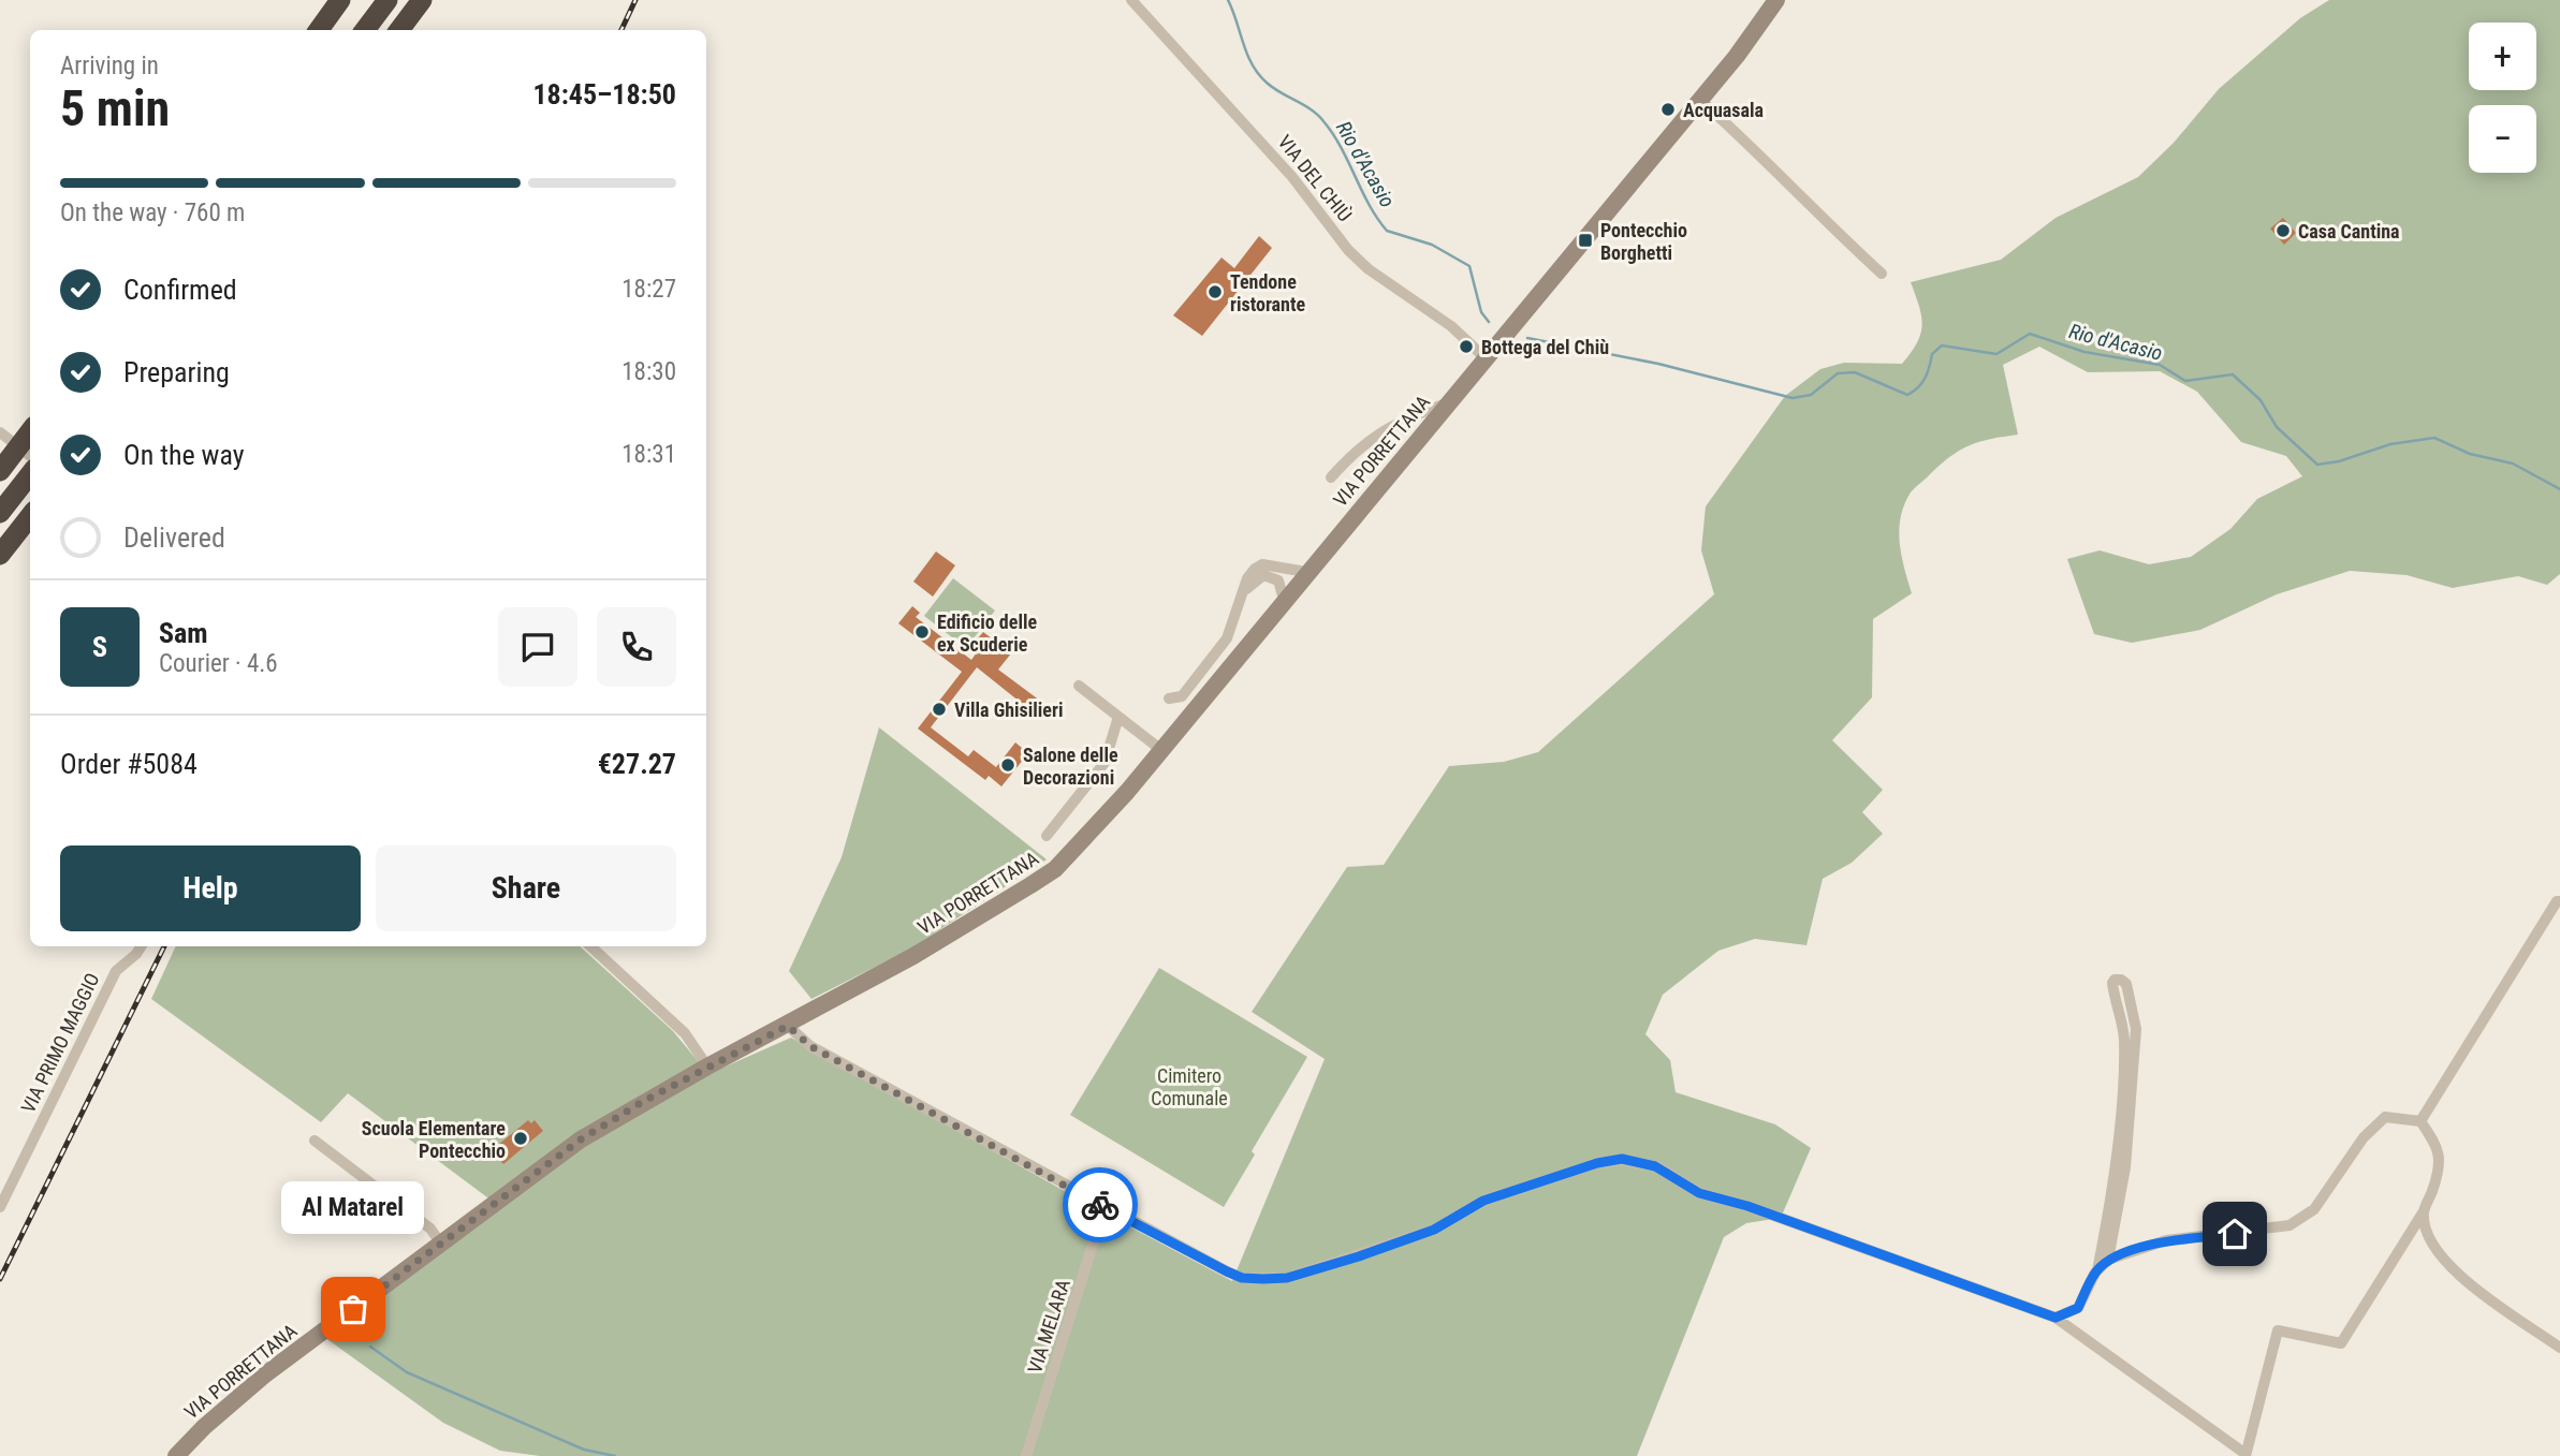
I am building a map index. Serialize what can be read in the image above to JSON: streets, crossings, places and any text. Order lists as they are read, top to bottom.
{
  "streets": {
    "main road": ["VIA PORRETTANA"],
    "street": ["VIA DEL CHIÙ", "VIA PRIMO MAGGIO", "VIA MELARA"]
  },
  "crossings": [
    ["VIA DEL CHIÙ", "VIA PORRETTANA"]
  ],
  "water": ["Rio d'Acasio"],
  "parks": ["Cimitero Comunale"],
  "places": {
    "other": [
      "Acquasala",
      "Casa Cantina",
      "Tendone ristorante",
      "Bottega del Chiù",
      "Edificio delle ex Scuderie",
      "Villa Ghisilieri",
      "Salone delle Decorazioni",
      "Scuola Elementare Pontecchio",
      "Al Matarel"
    ],
    "transit": ["Pontecchio Borghetti"]
  },
  "page": {
    "map_buttons": ["+", "−"],
    "heading": ["5 min", "Arriving in", "18:45–18:50"],
    "panel": [
      "Sam",
      "Courier · 4.6",
      "Order #5084",
      "€27.27"
    ],
    "bar": "On the way · 760 m",
    "list": [
      ["Confirmed", "18:27"],
      ["Preparing", "18:30"],
      ["On the way", "18:31"],
      "Delivered"
    ],
    "round": "S",
    "buttons": ["Help", "Share"],
    "bubble": "Al Matarel"
  }
}
